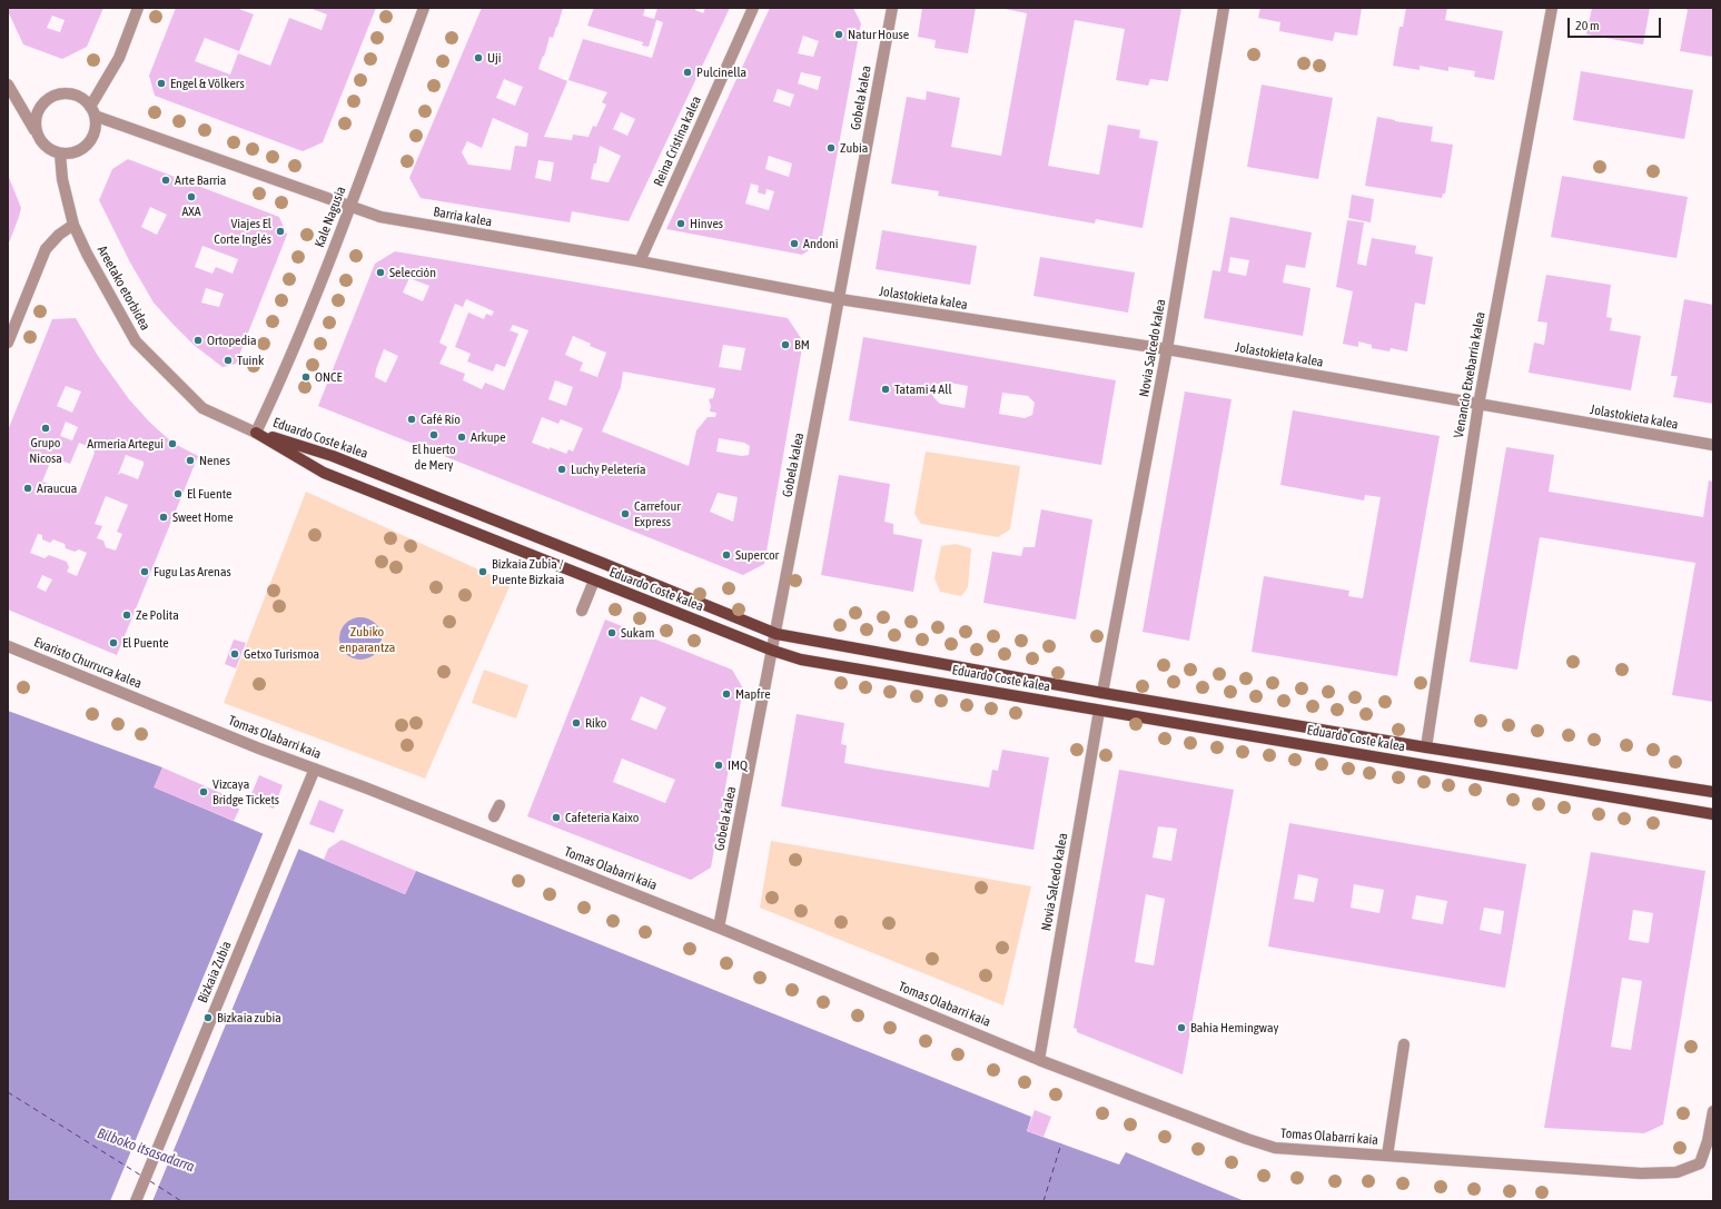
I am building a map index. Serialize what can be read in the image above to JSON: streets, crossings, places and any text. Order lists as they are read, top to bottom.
{
  "streets": {
    "main road": ["Eduardo Coste kalea"],
    "street": [
      "Gobela kalea",
      "Reina Cristina kalea",
      "Kale Nagusia",
      "Barria kalea",
      "Areetako etorbidea",
      "Jolastokieta kalea",
      "Novia Salcedo kalea",
      "Venancio Etxebarria kalea",
      "Evaristo Churruca kalea",
      "Tomas Olabarri kaia",
      "Bizkaia Zubia"
    ]
  },
  "crossings": [
    ["Gobela kalea", "Barria kalea"],
    ["Gobela kalea", "Jolastokieta kalea"],
    ["Gobela kalea", "Eduardo Coste kalea"],
    ["Gobela kalea", "Tomas Olabarri kaia"],
    ["Reina Cristina kalea", "Barria kalea"],
    ["Kale Nagusia", "Barria kalea"],
    ["Kale Nagusia", "Areetako etorbidea"],
    ["Kale Nagusia", "Eduardo Coste kalea"],
    ["Barria kalea", "Areetako etorbidea"],
    ["Barria kalea", "Jolastokieta kalea"],
    ["Areetako etorbidea", "Eduardo Coste kalea"],
    ["Jolastokieta kalea", "Novia Salcedo kalea"],
    ["Jolastokieta kalea", "Venancio Etxebarria kalea"],
    ["Novia Salcedo kalea", "Eduardo Coste kalea"],
    ["Novia Salcedo kalea", "Tomas Olabarri kaia"],
    ["Venancio Etxebarria kalea", "Eduardo Coste kalea"],
    ["Evaristo Churruca kalea", "Tomas Olabarri kaia"],
    ["Tomas Olabarri kaia", "Bizkaia Zubia"]
  ],
  "water": ["Bilboko itsasadarra"],
  "parks": ["Zubiko enparantza"],
  "places": [
    "Natur House",
    "Uji",
    "Pulcinella",
    "Engel & Völkers",
    "Zubia",
    "Arte Barria",
    "AXA",
    "Hinves",
    "Viajes El Corte Inglés",
    "Andoni",
    "Selección",
    "Ortopedia",
    "BM",
    "Tuink",
    "ONCE",
    "Tatami 4 All",
    "Café Río",
    "Grupo Nicosa",
    "El huerto de Mery",
    "Arkupe",
    "Armeria Artegui",
    "Nenes",
    "Luchy Peletería",
    "Araucua",
    "El Fuente",
    "Carrefour Express",
    "Sweet Home",
    "Supercor",
    "Fugu Las Arenas",
    "Bizkaia Zubia / Puente Bizkaia",
    "Ze Polita",
    "Sukam",
    "El Puente",
    "Getxo Turismoa",
    "Mapfre",
    "Riko",
    "IMQ",
    "Vizcaya Bridge Tickets",
    "Cafeteria Kaixo",
    "Bizkaia zubia",
    "Bahia Hemingway"
  ],
  "scale_bar": "20 m"
}
